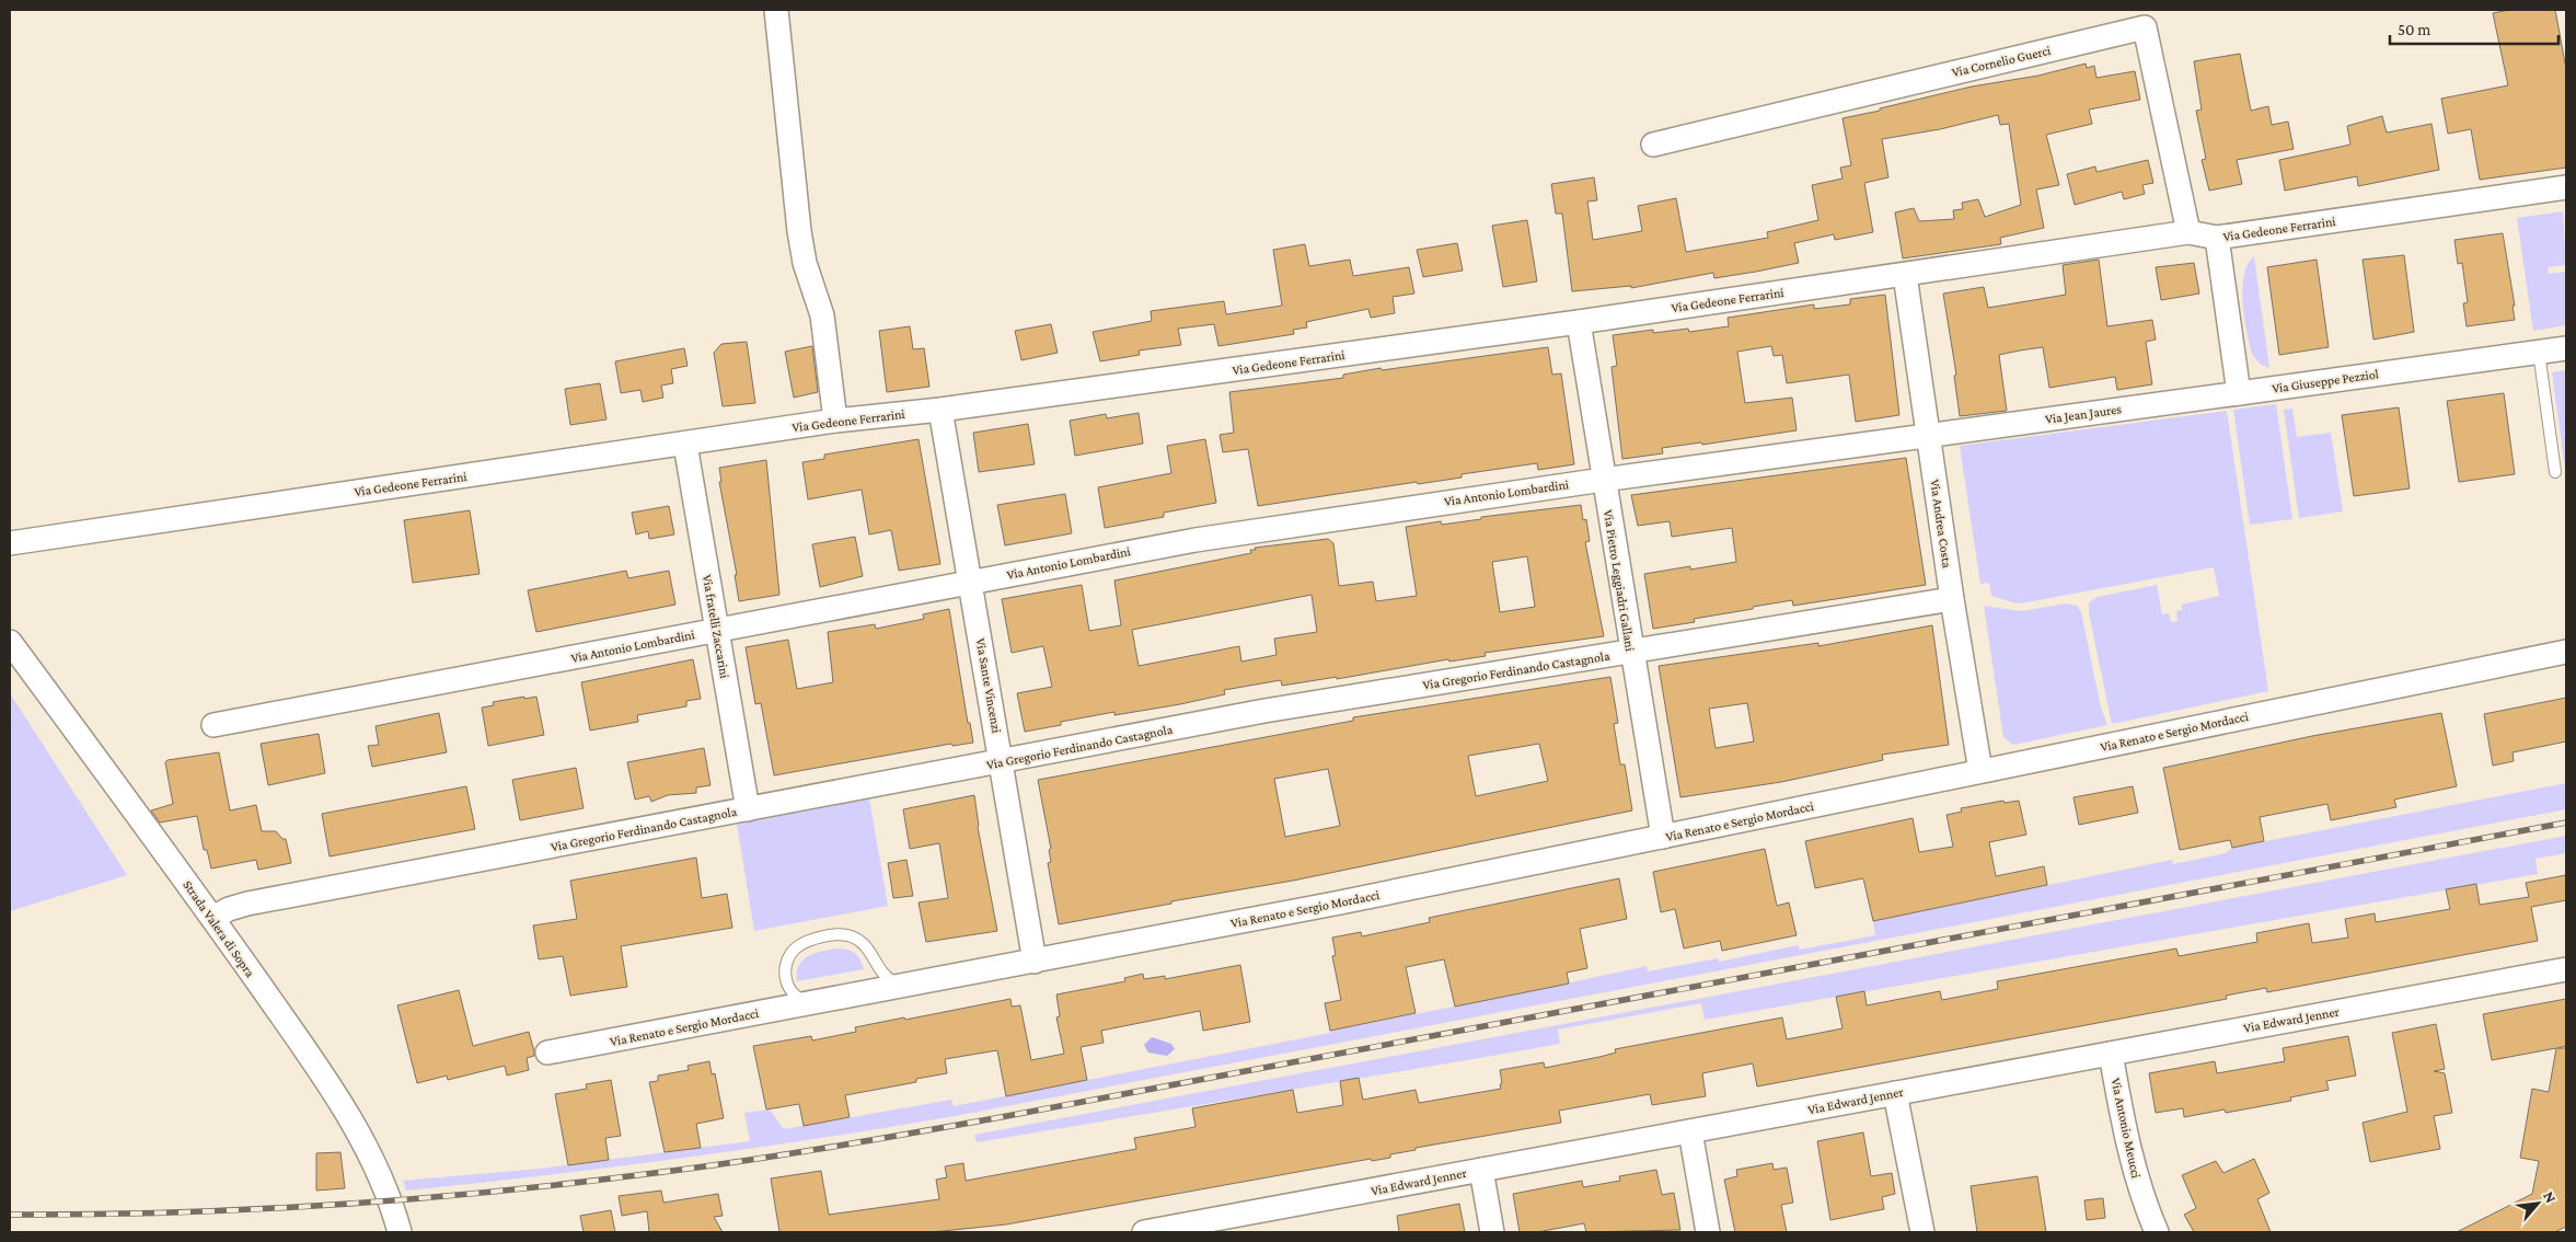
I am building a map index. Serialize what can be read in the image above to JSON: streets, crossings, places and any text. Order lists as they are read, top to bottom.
{
  "streets": {
    "street": [
      "Via Cornelio Guerci",
      "Via Gedeone Ferrarini",
      "Via Giuseppe Pezziol",
      "Via Jean Jaures",
      "Via Antonio Lombardini",
      "Via Andrea Costa",
      "Via Pietro Leggiadri Gallani",
      "Via fratelli Zaccarini",
      "Via Gregorio Ferdinando Castagnola",
      "Via Sante Vincenzi",
      "Via Renato e Sergio Mordacci",
      "Strada Valera di Sopra",
      "Via Edward Jenner",
      "Via Antonio Meucci"
    ]
  },
  "crossings": [
    ["Via Cornelio Guerci", "Via Gedeone Ferrarini"],
    ["Via Gedeone Ferrarini", "Via Andrea Costa"],
    ["Via Gedeone Ferrarini", "Via Pietro Leggiadri Gallani"],
    ["Via Gedeone Ferrarini", "Via fratelli Zaccarini"],
    ["Via Gedeone Ferrarini", "Via Sante Vincenzi"],
    ["Via Giuseppe Pezziol", "Via Jean Jaures"],
    ["Via Jean Jaures", "Via Antonio Lombardini"],
    ["Via Jean Jaures", "Via Andrea Costa"],
    ["Via Antonio Lombardini", "Via Andrea Costa"],
    ["Via Antonio Lombardini", "Via Pietro Leggiadri Gallani"],
    ["Via Antonio Lombardini", "Via fratelli Zaccarini"],
    ["Via Antonio Lombardini", "Via Sante Vincenzi"],
    ["Via Andrea Costa", "Via Gregorio Ferdinando Castagnola"],
    ["Via Andrea Costa", "Via Renato e Sergio Mordacci"],
    ["Via Pietro Leggiadri Gallani", "Via Gregorio Ferdinando Castagnola"],
    ["Via Pietro Leggiadri Gallani", "Via Renato e Sergio Mordacci"],
    ["Via fratelli Zaccarini", "Via Gregorio Ferdinando Castagnola"],
    ["Via Gregorio Ferdinando Castagnola", "Via Sante Vincenzi"],
    ["Via Gregorio Ferdinando Castagnola", "Strada Valera di Sopra"],
    ["Via Sante Vincenzi", "Via Renato e Sergio Mordacci"],
    ["Via Edward Jenner", "Via Antonio Meucci"]
  ],
  "scale_bar": "50 m",
  "north": "top right"
}
